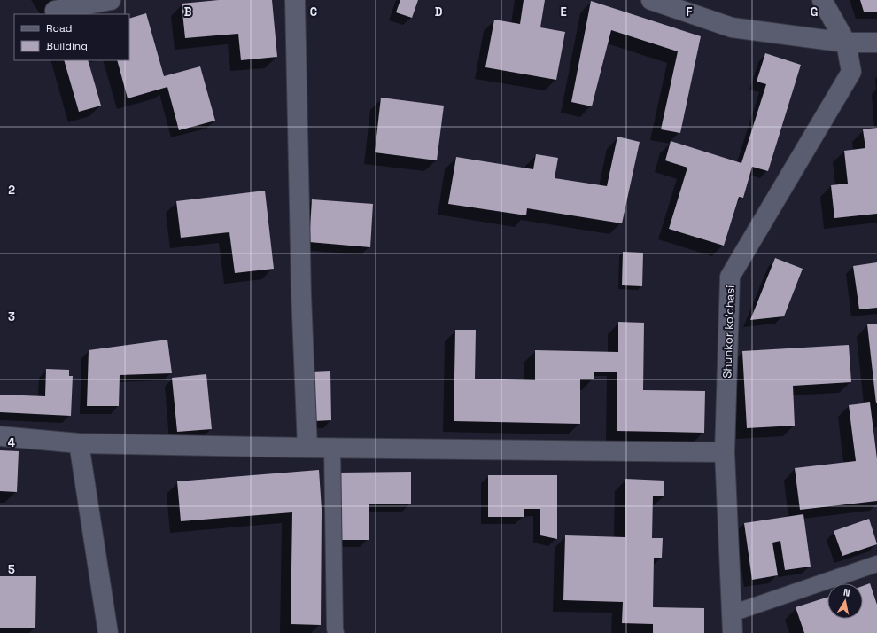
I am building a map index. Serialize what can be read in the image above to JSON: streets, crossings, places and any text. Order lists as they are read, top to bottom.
{
  "streets": {
    "street": ["Shunkor koʻchasi"]
  },
  "legend": ["Road", "Building"],
  "north": "top",
  "grid": {
    "columns": [
      "B",
      "C",
      "D",
      "E",
      "F",
      "G"
    ],
    "rows": [
      "2",
      "3",
      "4",
      "5"
    ]
  }
}
